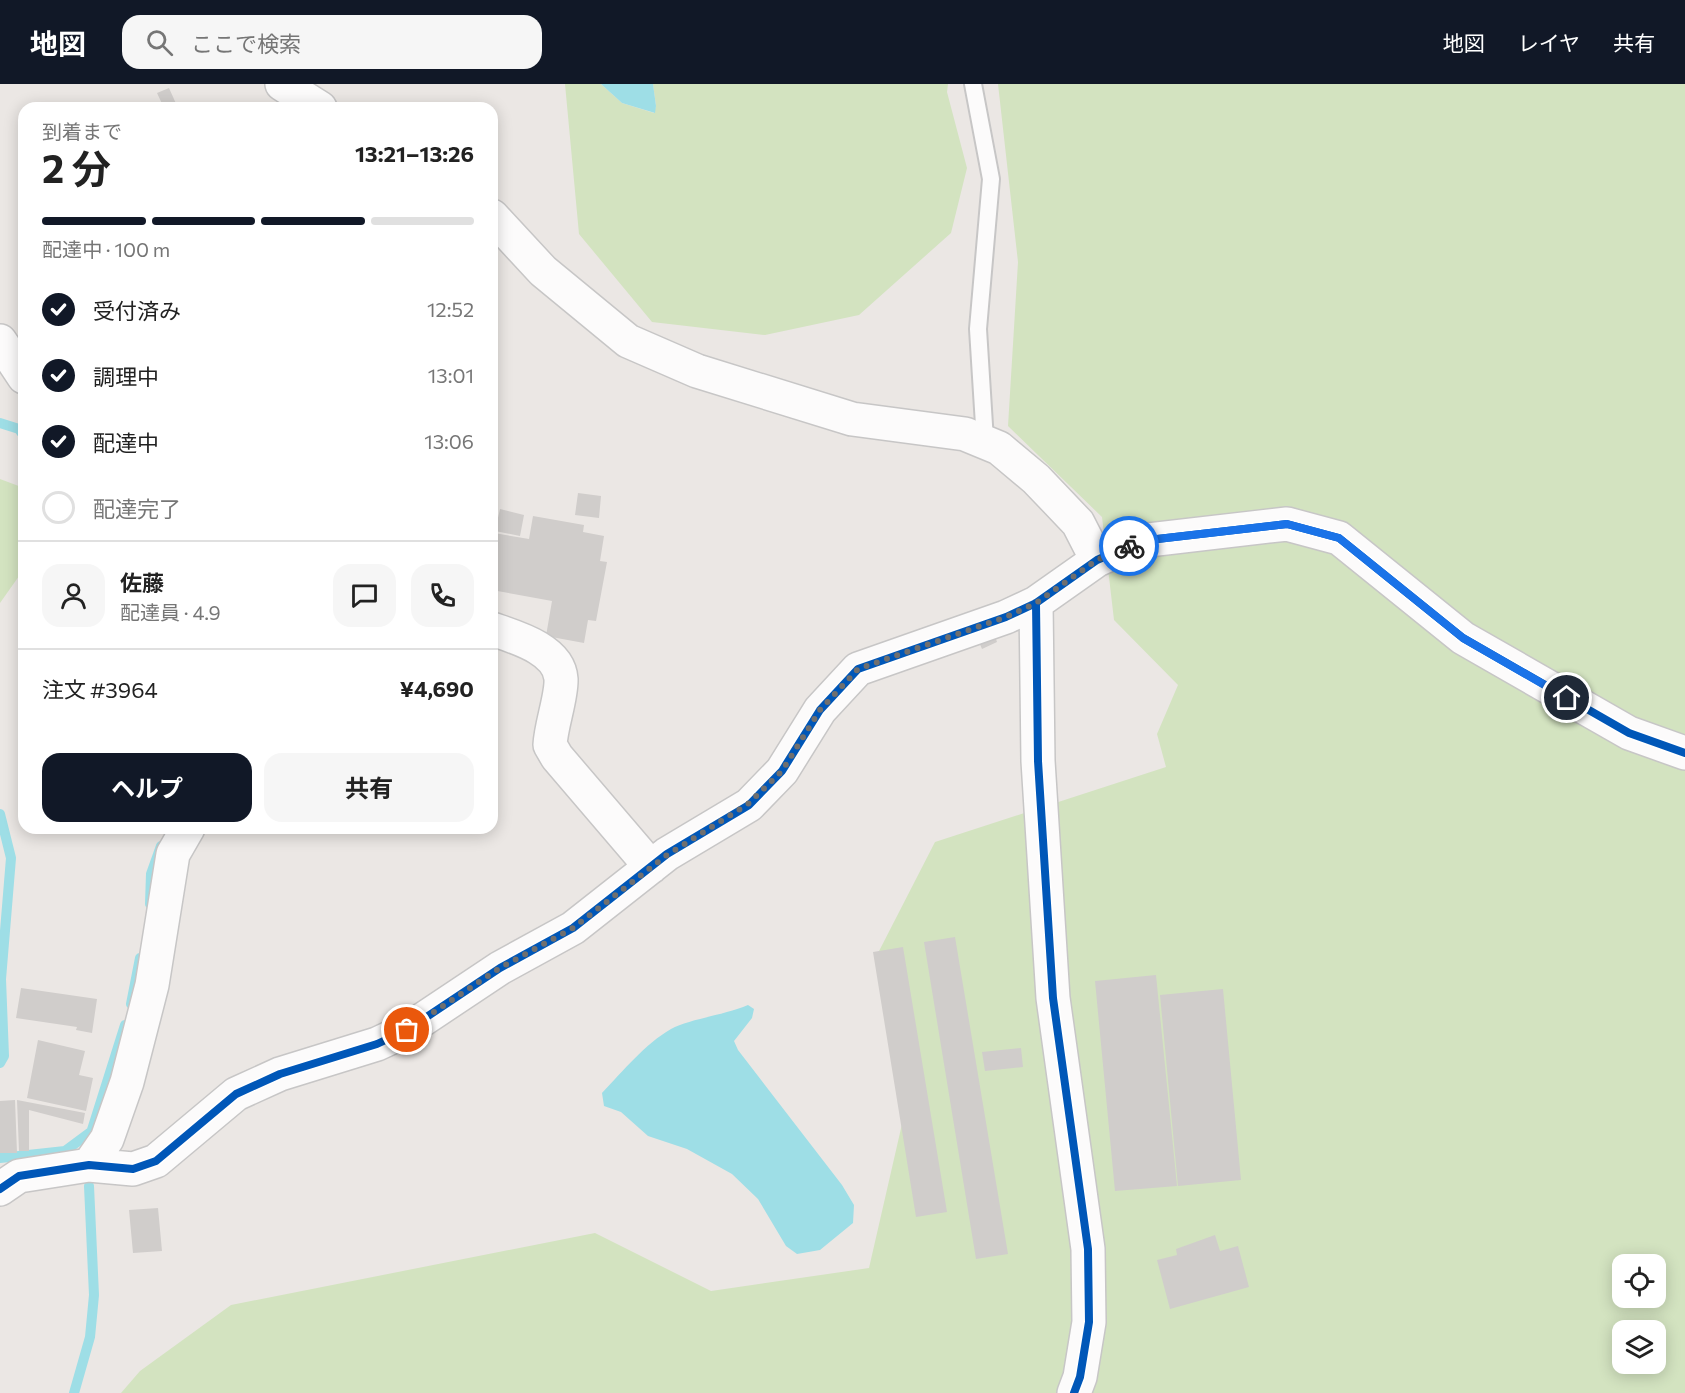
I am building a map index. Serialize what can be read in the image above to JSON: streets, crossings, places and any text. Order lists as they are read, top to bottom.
{
  "page": {
    "header": "地図",
    "search": "ここで検索",
    "nav": ["地図", "レイヤ", "共有"],
    "heading": ["2 分", "到着まで", "13:21–13:26"],
    "panel": [
      "佐藤",
      "配達員 · 4.9",
      "注文 #3964",
      "¥4,690"
    ],
    "bar": "配達中 · 100 m",
    "list": [
      ["受付済み", "12:52"],
      ["調理中", "13:01"],
      ["配達中", "13:06"],
      "配達完了"
    ],
    "buttons": ["ヘルプ", "共有"]
  }
}
